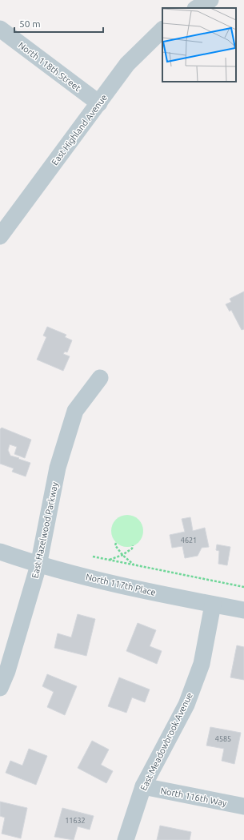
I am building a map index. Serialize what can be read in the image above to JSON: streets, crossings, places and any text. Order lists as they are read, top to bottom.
{
  "streets": {
    "street": [
      "North 118th Street",
      "East Highland Avenue",
      "East Hazelwood Parkway",
      "North 117th Place",
      "East Meadowbrook Avenue",
      "North 116th Way"
    ]
  },
  "crossings": [
    ["North 118th Street", "East Highland Avenue"],
    ["East Hazelwood Parkway", "North 117th Place"],
    ["North 117th Place", "East Meadowbrook Avenue"],
    ["East Meadowbrook Avenue", "North 116th Way"]
  ],
  "house_numbers": ["4621", "4585", "11632"],
  "scale_bar": "50 m"
}
